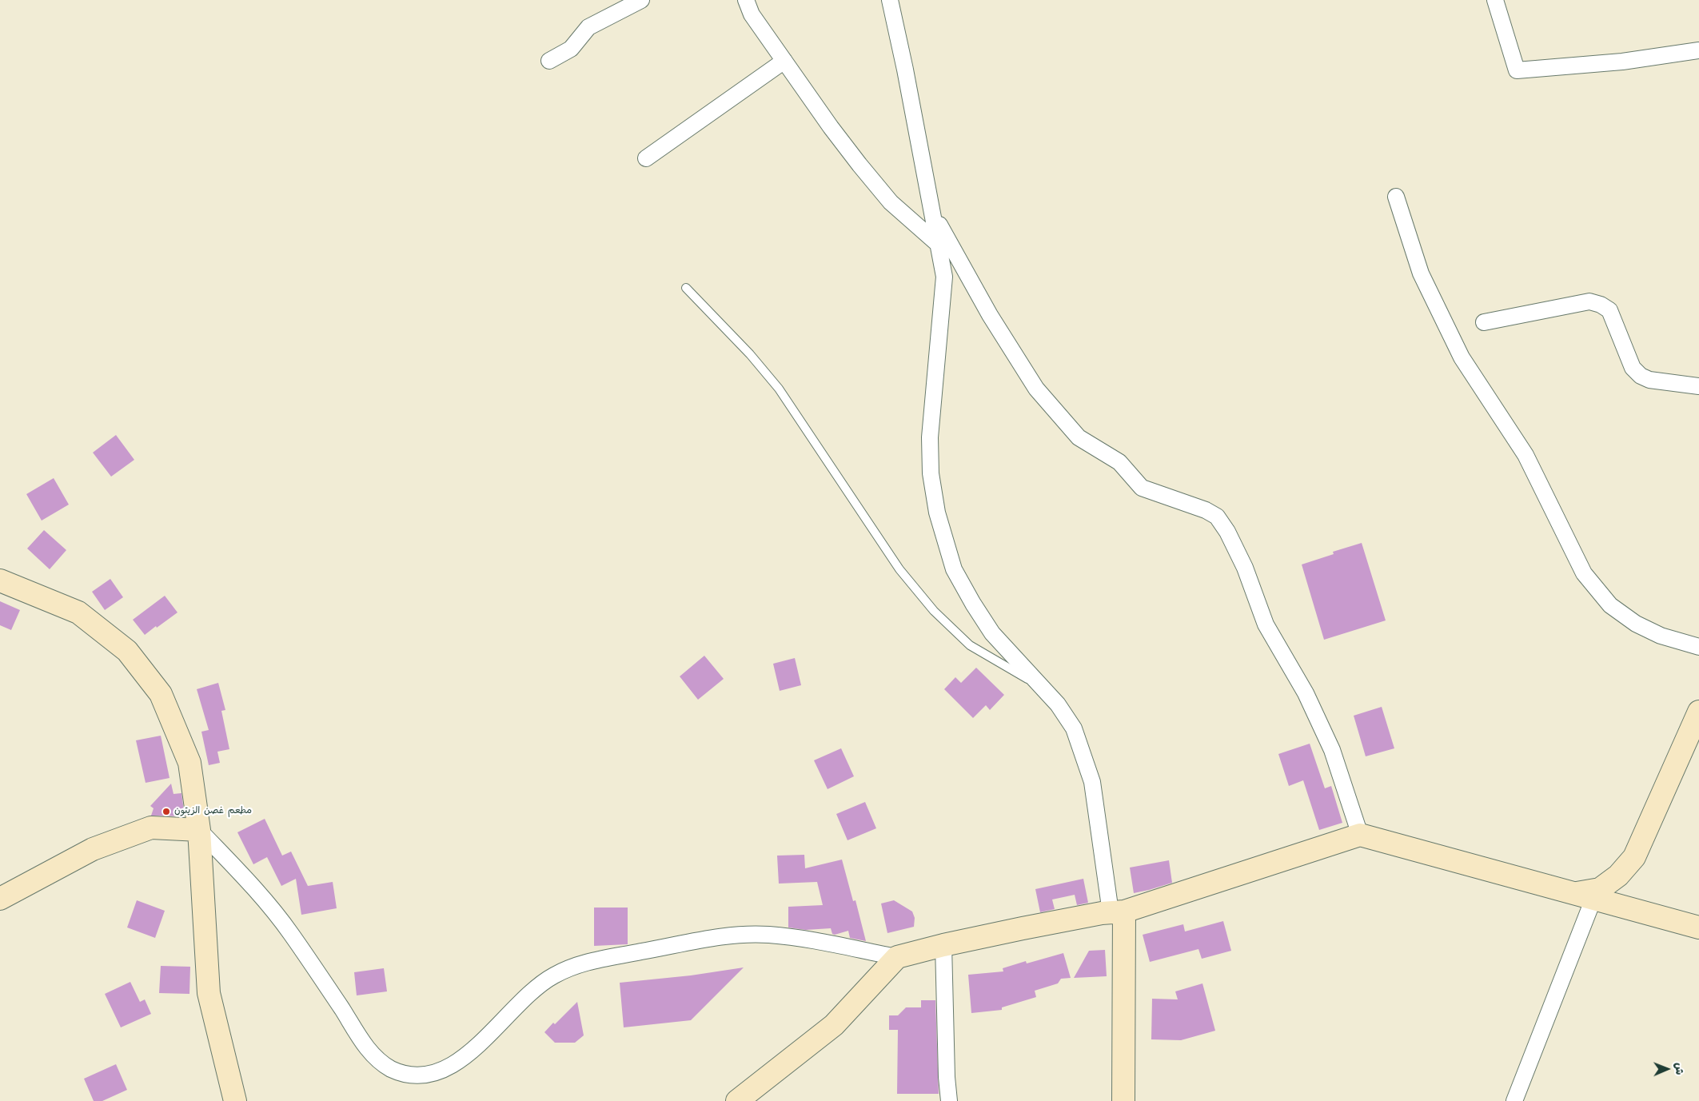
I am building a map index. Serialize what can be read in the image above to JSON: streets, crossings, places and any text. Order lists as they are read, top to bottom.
{
  "places": ["مطعم غصن الزيتون"],
  "north": "right"
}
